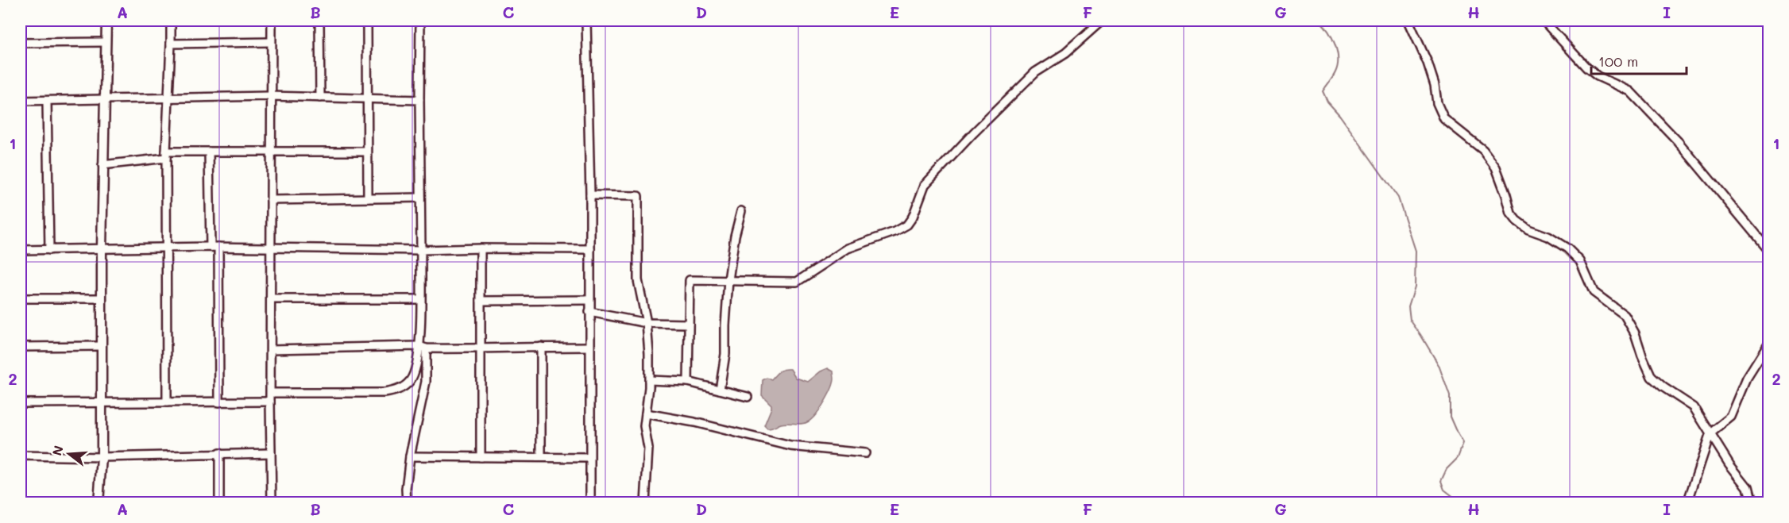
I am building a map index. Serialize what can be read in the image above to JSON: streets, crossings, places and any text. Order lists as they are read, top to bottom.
{
  "scale_bar": "100 m",
  "north": "left",
  "grid": {
    "columns": [
      "A",
      "B",
      "C",
      "D",
      "E",
      "F",
      "G",
      "H",
      "I"
    ],
    "rows": ["1", "2"]
  }
}
